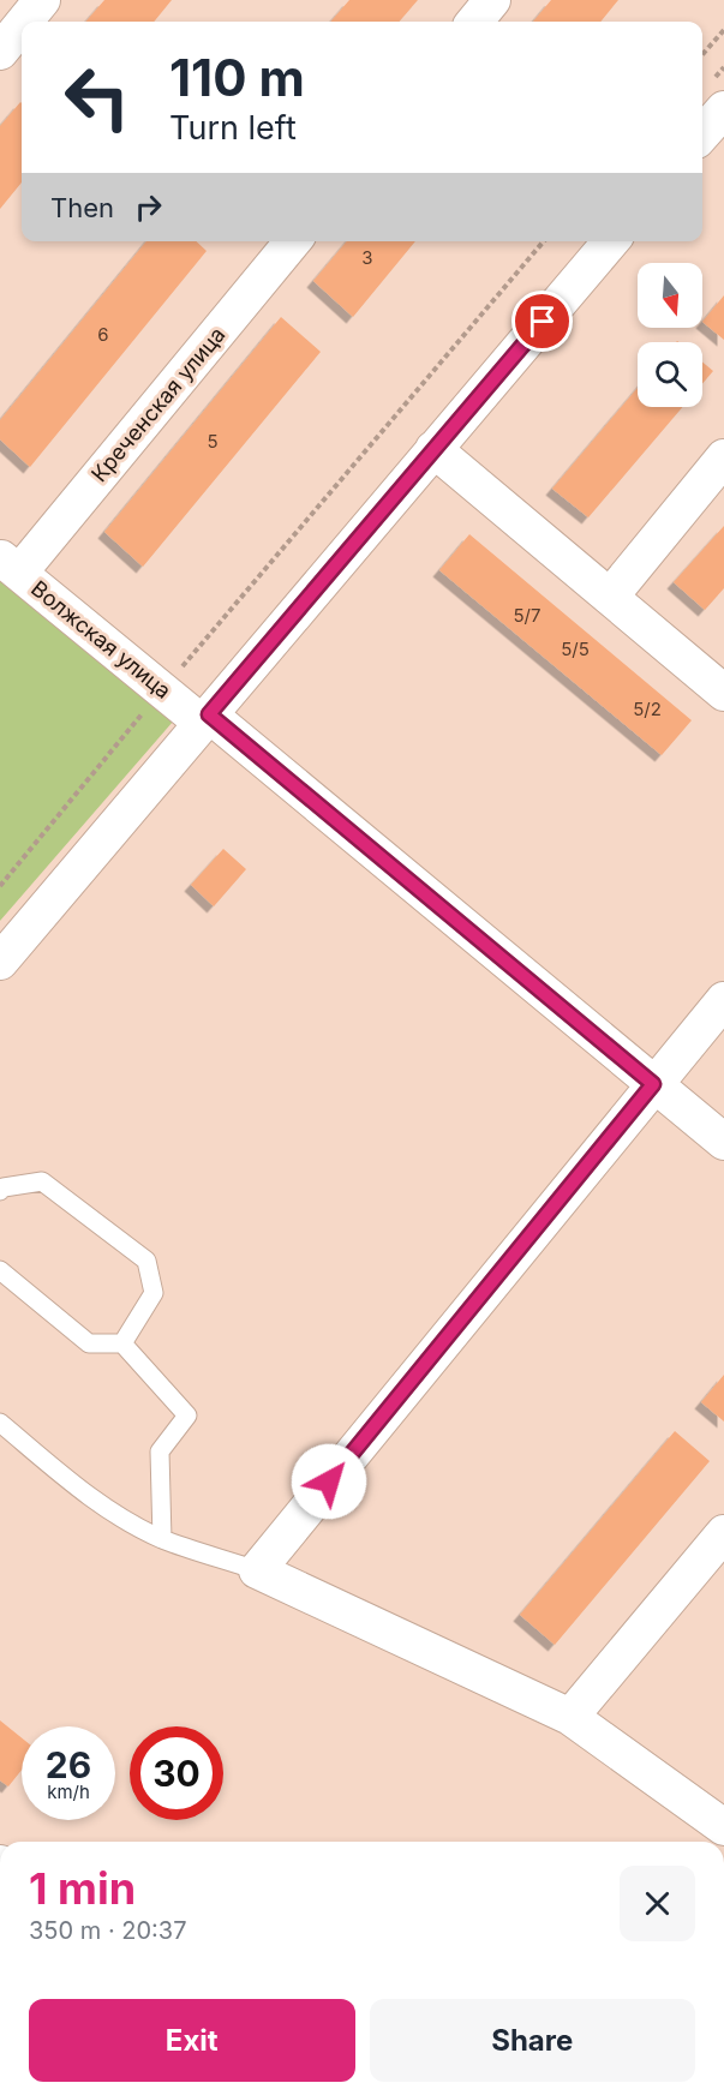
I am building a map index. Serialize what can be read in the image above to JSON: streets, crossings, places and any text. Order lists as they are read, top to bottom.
{
  "streets": {
    "street": ["Креченская улица", "Волжская улица"]
  },
  "crossings": [
    ["Креченская улица", "Волжская улица"]
  ],
  "house_numbers": [
    "3",
    "6",
    "5",
    "5/7",
    "5/5",
    "5/2"
  ],
  "north": "bottom",
  "page": {
    "turn": ["110 m", "Turn left"],
    "then": "Then",
    "speed": "26 km/h",
    "limit": "30",
    "heading": ["1 min", "350 m · 20:37"],
    "buttons": ["Exit", "Share"]
  }
}
